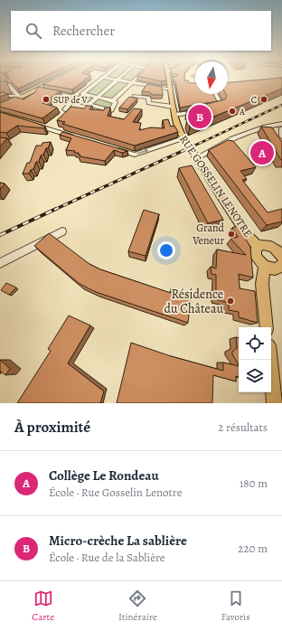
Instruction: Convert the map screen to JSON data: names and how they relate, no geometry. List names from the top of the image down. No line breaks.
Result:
{"streets":{"main road":["RUE GOSSELIN LENOTRE"]},"places":["SUP de V","C","A","Grand Veneur","Résidence du Château"],"north":"bottom","page":{"search":"Rechercher","pins":["B","A"],"heading":["À proximité","2 résultats"],"list":[{"mark":"A","name":"Collège Le Rondeau","note":"École · Rue Gosselin Lenotre","value":"180 m"},{"mark":"B","name":"Micro-crèche La sablière","note":"École · Rue de la Sablière","value":"220 m"}],"nav":["Carte","Itinéraire","Favoris"]}}
